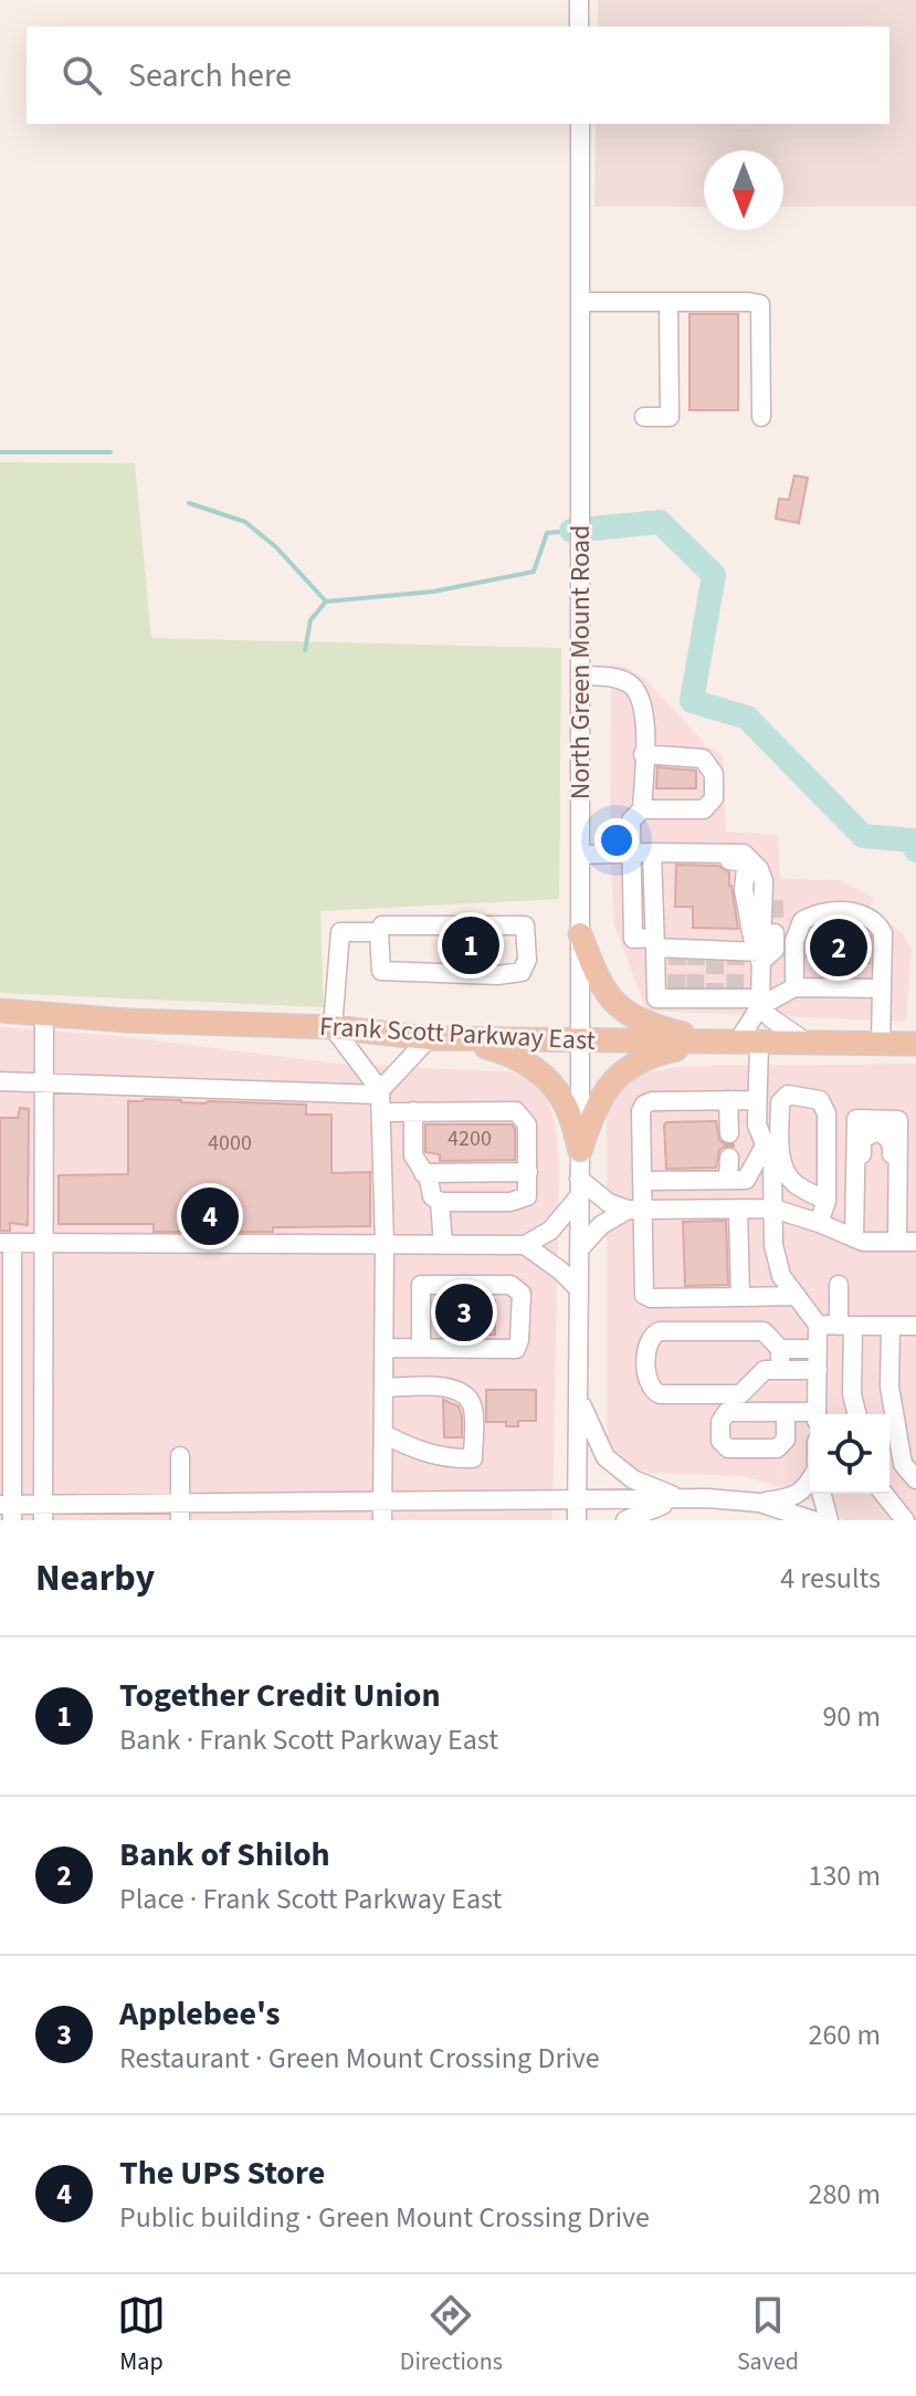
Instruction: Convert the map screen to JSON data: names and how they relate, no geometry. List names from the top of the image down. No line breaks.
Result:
{"streets":{"main road":["Frank Scott Parkway East"],"street":["North Green Mount Road"]},"crossings":[["North Green Mount Road","Frank Scott Parkway East"]],"house_numbers":["4200","4000"],"north":"bottom","page":{"search":"Search here","pins":["1","2","4","3"],"heading":["Nearby","4 results"],"list":[{"mark":"1","name":"Together Credit Union","note":"Bank · Frank Scott Parkway East","value":"90 m"},{"mark":"2","name":"Bank of Shiloh","note":"Place · Frank Scott Parkway East","value":"130 m"},{"mark":"3","name":"Applebee's","note":"Restaurant · Green Mount Crossing Drive","value":"260 m"},{"mark":"4","name":"The UPS Store","note":"Public building · Green Mount Crossing Drive","value":"280 m"}],"nav":["Map","Directions","Saved"]}}
